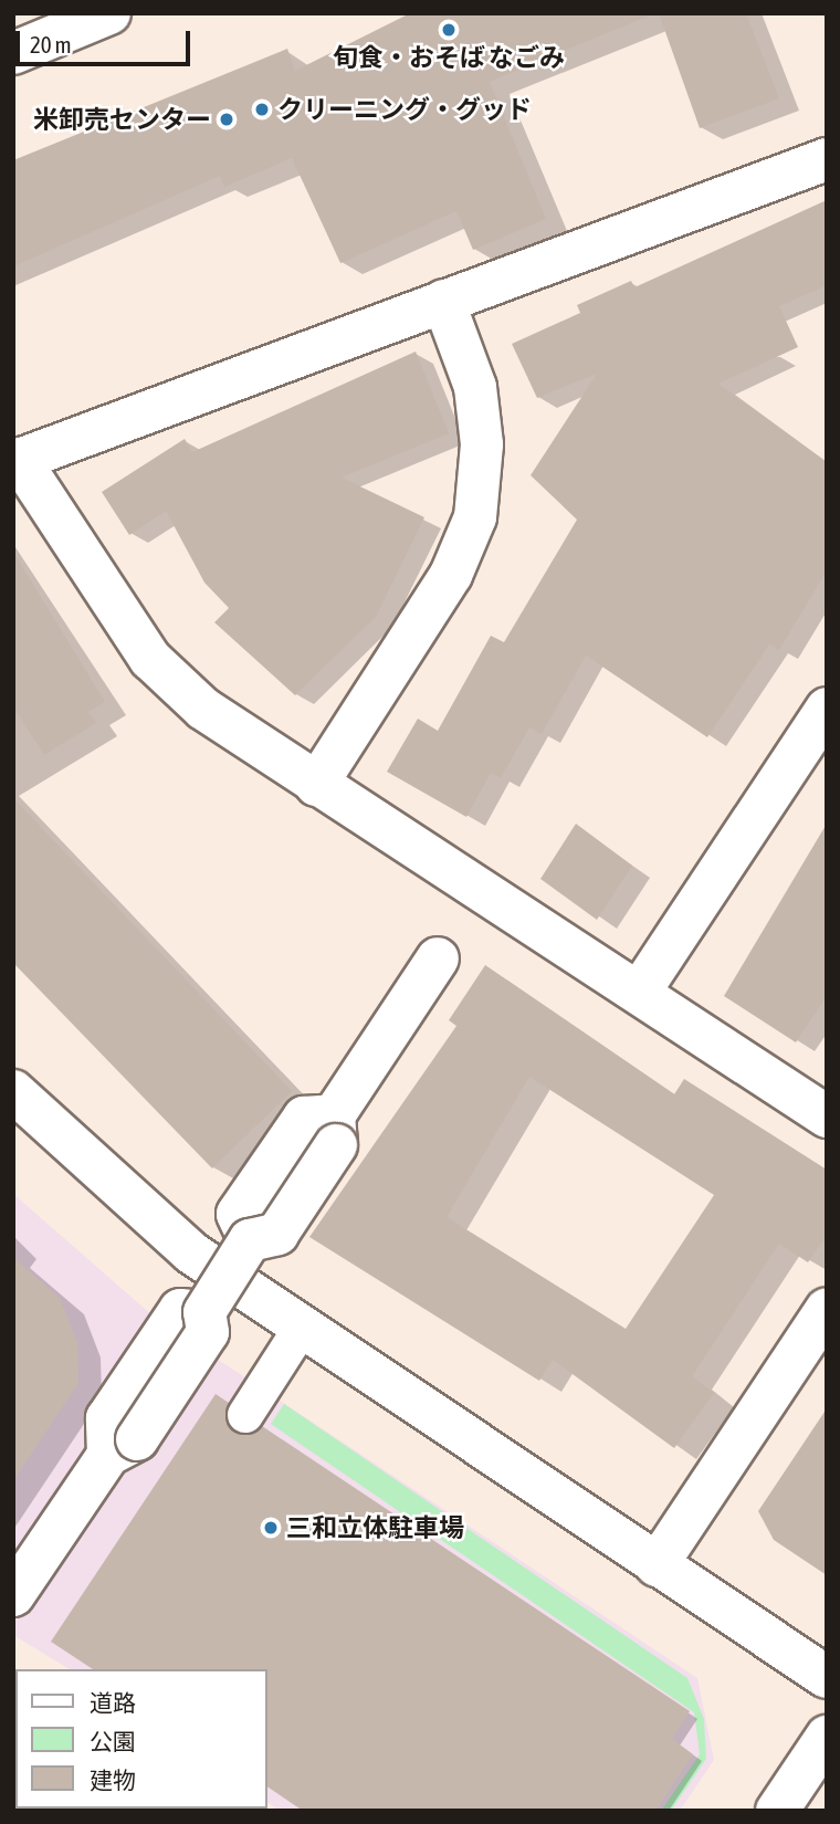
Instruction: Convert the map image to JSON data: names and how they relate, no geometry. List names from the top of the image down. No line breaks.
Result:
{"places":["旬食・おそば なごみ","クリーニング・グッド","米卸売センター","三和立体駐車場"],"legend":["道路","公園","建物"],"scale_bar":"20 m"}
